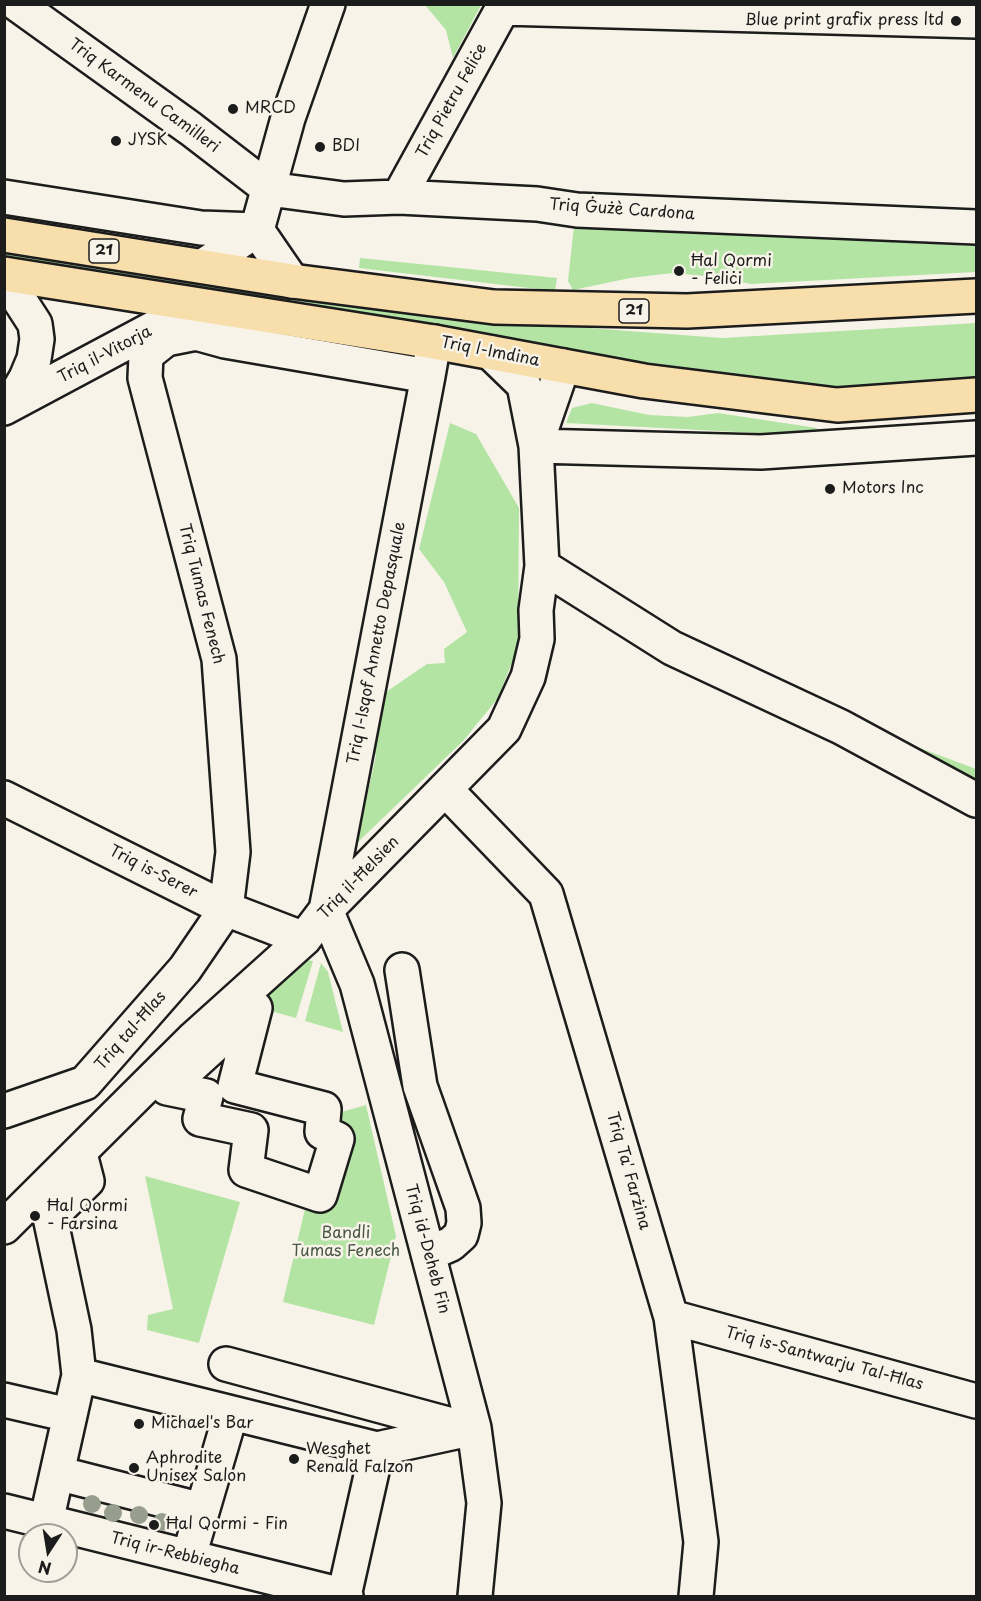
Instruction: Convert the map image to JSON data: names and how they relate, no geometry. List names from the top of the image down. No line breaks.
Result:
{"streets":{"highway":["21","Triq l-Imdina"],"street":["Triq Karmenu Camilleri","Triq Pietru Feliċe","Triq Ġużè Cardona","Triq il-Vitorja","Triq Tumas Fenech","Triq l-Isqof Annetto Depasquale","Triq is-Serer","Triq il-Ħelsien","Triq tal-Ħlas","Triq Ta' Farżina","Triq id-Deheb Fin","Triq is-Santwarju Tal-Ħlas","Triq ir-Rebbiegha"]},"crossings":[["Triq Karmenu Camilleri","Triq Ġużè Cardona"],["Triq Pietru Feliċe","Triq Ġużè Cardona"],["Triq l-Imdina","Triq il-Vitorja"],["Triq l-Imdina","Triq l-Isqof Annetto Depasquale"],["Triq l-Imdina","Triq il-Ħelsien"],["Triq Tumas Fenech","Triq l-Isqof Annetto Depasquale"],["Triq Tumas Fenech","Triq is-Serer"],["Triq Tumas Fenech","Triq tal-Ħlas"],["Triq l-Isqof Annetto Depasquale","Triq il-Ħelsien"],["Triq l-Isqof Annetto Depasquale","Triq id-Deheb Fin"],["Triq is-Serer","Triq il-Ħelsien"],["Triq is-Serer","Triq tal-Ħlas"],["Triq il-Ħelsien","Triq Ta' Farżina"],["Triq il-Ħelsien","Triq id-Deheb Fin"],["Triq Ta' Farżina","Triq is-Santwarju Tal-Ħlas"]],"parks":["Bandli Tumas Fenech"],"places":["Blue print grafix press ltd","MRCD","JYSK","BDI","Ħal Qormi - Feliċi","Motors Inc","Ħal Qormi - Farsina","Michael's Bar","Wesgħet Renald Falzon","Aphrodite Unisex Salon","Ħal Qormi - Fin"],"north":"bottom"}
